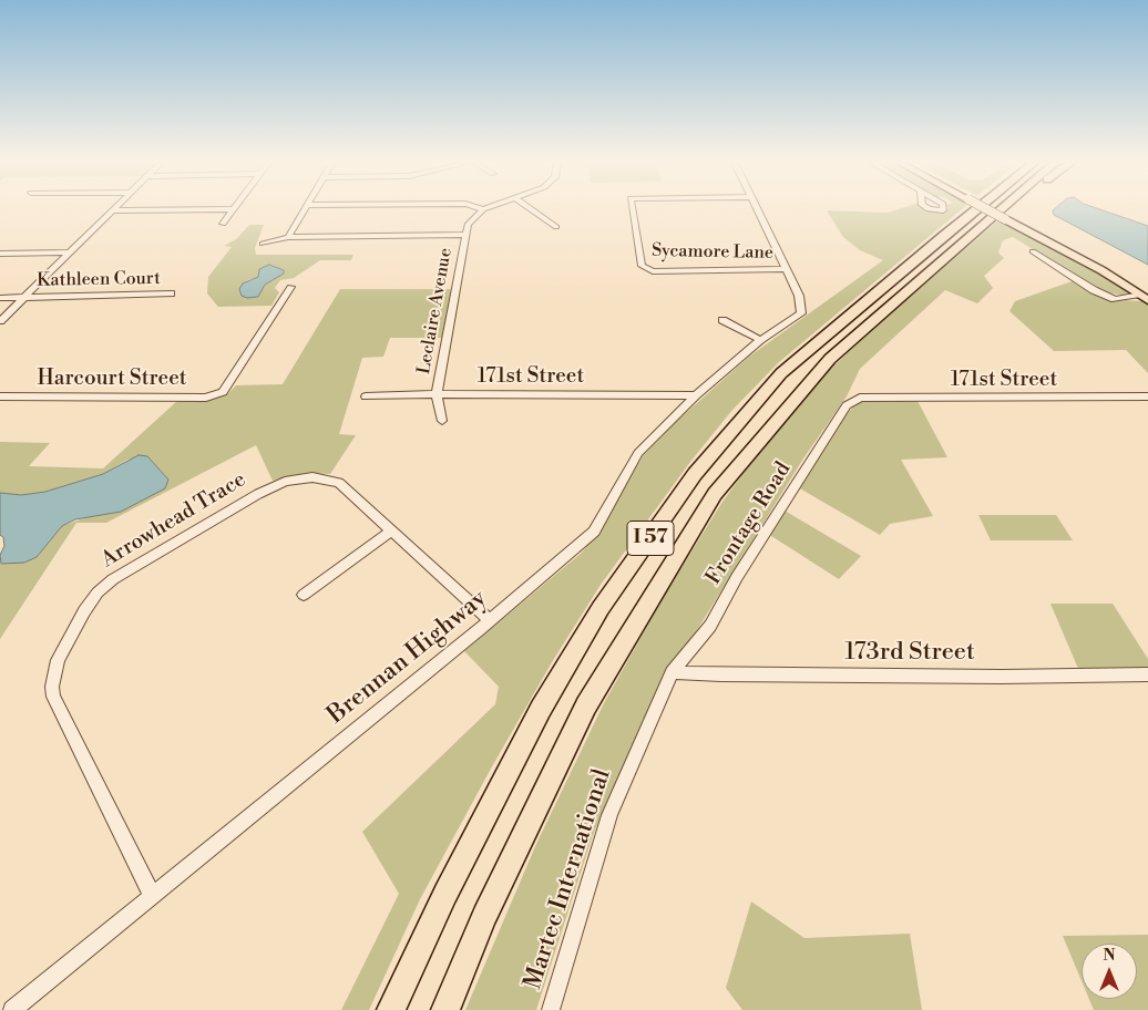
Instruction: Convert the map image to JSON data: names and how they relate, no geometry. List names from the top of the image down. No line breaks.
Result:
{"streets":{"highway":["I 57"],"street":["Sycamore Lane","Kathleen Court","Leclaire Avenue","171st Street","Harcourt Street","Arrowhead Trace","Frontage Road","173rd Street","Brennan Highway","Martec International"]},"crossings":[["Sycamore Lane","Brennan Highway"],["Leclaire Avenue","171st Street"],["171st Street","Frontage Road"],["171st Street","Brennan Highway"],["Arrowhead Trace","Brennan Highway"],["Frontage Road","173rd Street"],["Frontage Road","Martec International"],["173rd Street","Martec International"]],"north":"top"}
